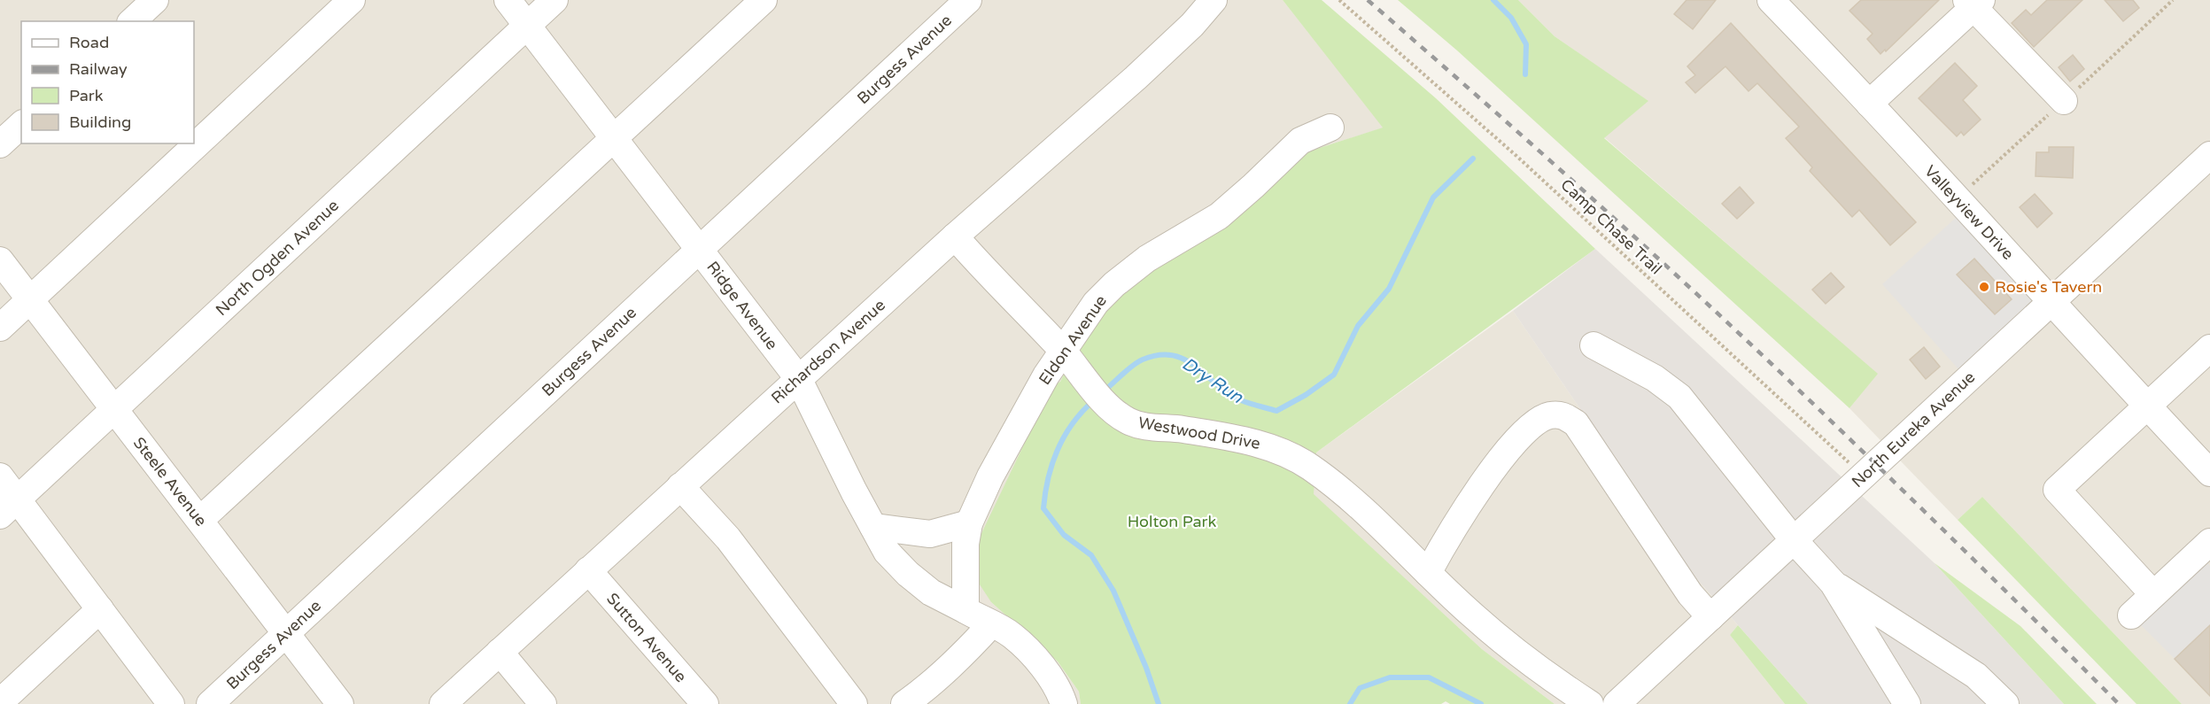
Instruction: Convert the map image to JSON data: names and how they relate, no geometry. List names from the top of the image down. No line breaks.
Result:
{"streets":{"street":["Burgess Avenue","Valleyview Drive","North Ogden Avenue","Ridge Avenue","Eldon Avenue","Richardson Avenue","North Eureka Avenue","Westwood Drive","Steele Avenue","Sutton Avenue"],"path":["Camp Chase Trail"]},"crossings":[["Burgess Avenue","Ridge Avenue"],["Burgess Avenue","Steele Avenue"],["Valleyview Drive","North Eureka Avenue"],["Camp Chase Trail","North Eureka Avenue"],["North Ogden Avenue","Ridge Avenue"],["North Ogden Avenue","Steele Avenue"],["Ridge Avenue","Eldon Avenue"],["Ridge Avenue","Richardson Avenue"],["Eldon Avenue","Westwood Drive"],["Richardson Avenue","Westwood Drive"],["Richardson Avenue","Sutton Avenue"]],"water":["Dry Run"],"parks":["Holton Park"],"places":["Rosie's Tavern"],"legend":["Road","Railway","Park","Building"]}
